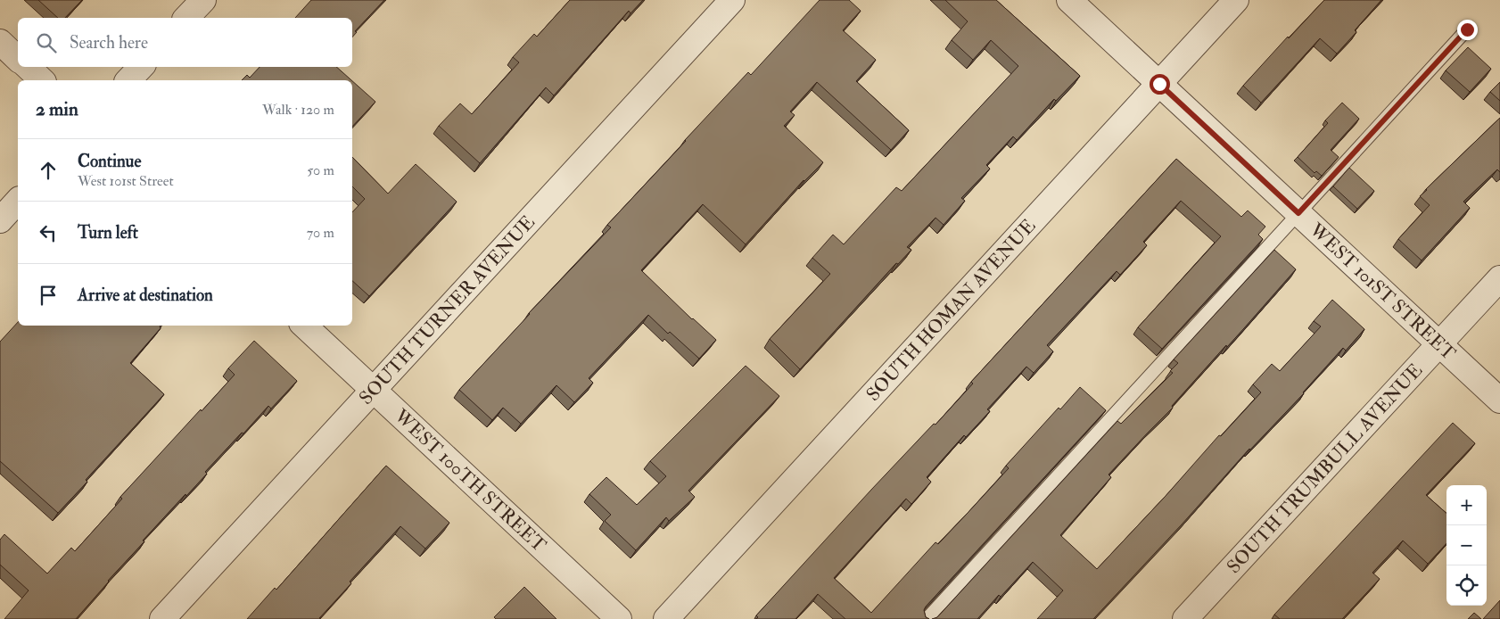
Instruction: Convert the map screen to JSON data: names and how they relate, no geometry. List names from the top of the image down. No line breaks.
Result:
{"streets":{"street":["WEST 101ST STREET","SOUTH TURNER AVENUE","SOUTH HOMAN AVENUE","SOUTH TRUMBULL AVENUE","WEST 100TH STREET"]},"crossings":[["WEST 101ST STREET","SOUTH HOMAN AVENUE"],["WEST 101ST STREET","SOUTH TRUMBULL AVENUE"],["SOUTH TURNER AVENUE","WEST 100TH STREET"]],"page":{"search":"Search here","heading":["2 min","Walk · 120 m"],"list":[["Continue","West 101st Street","50 m"],["Turn left","70 m"],"Arrive at destination"],"map_buttons":["+","−"]}}
